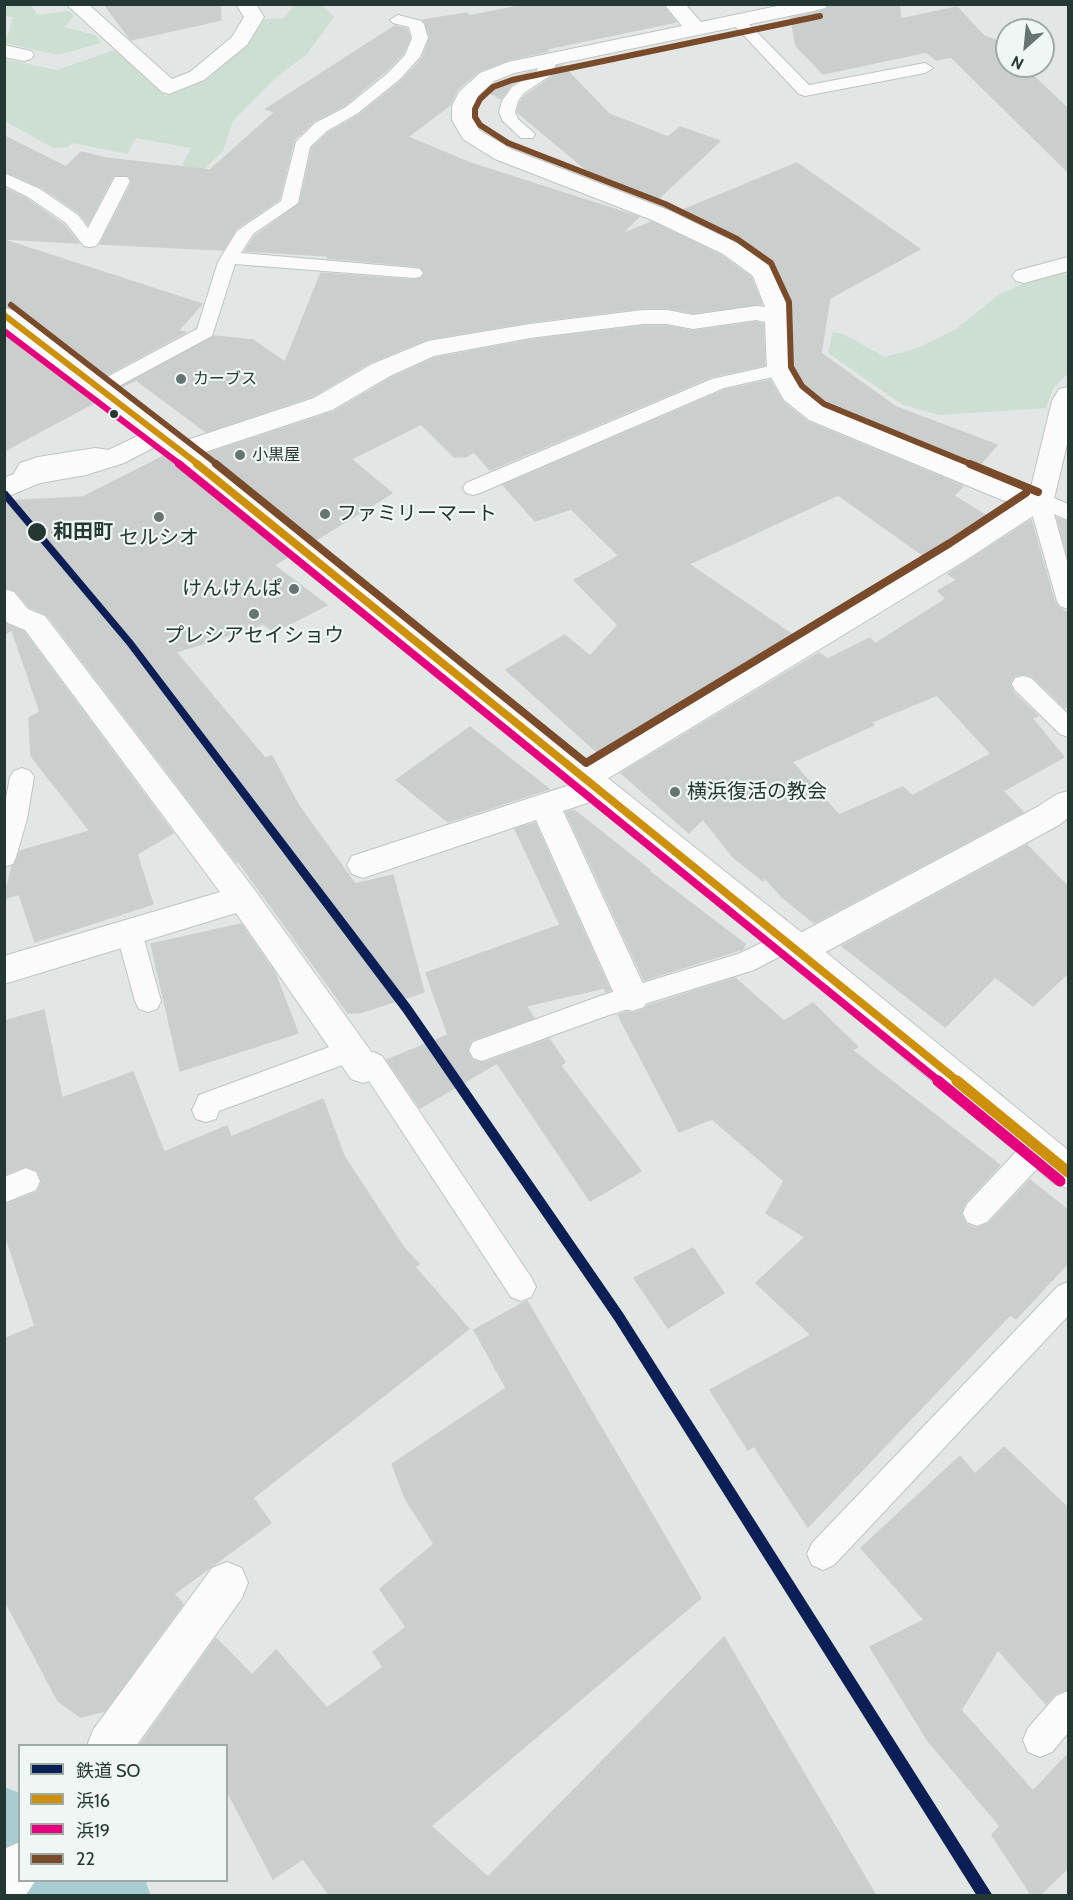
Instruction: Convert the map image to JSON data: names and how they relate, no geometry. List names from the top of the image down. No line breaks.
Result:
{"places":["カーブス","小黒屋","ファミリーマート","セルシオ","和田町","けんけんぱ","プレシアセイショウ","横浜復活の教会"],"lines":["transit line 22","transit line 浜16","transit line 浜19","rail line SO"],"legend":["鉄道 SO","浜16","浜19","22"],"north":"bottom left"}
